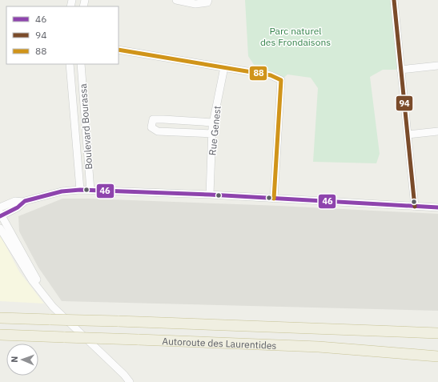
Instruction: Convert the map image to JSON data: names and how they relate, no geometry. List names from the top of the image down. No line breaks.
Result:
{"streets":{"highway":["Autoroute des Laurentides"],"street":["Boulevard Bourassa","Rue Genest"]},"parks":["Parc naturel des Frondaisons"],"lines":["transit line 94","transit line 88","transit line 46"],"legend":["46","94","88"],"north":"left"}
